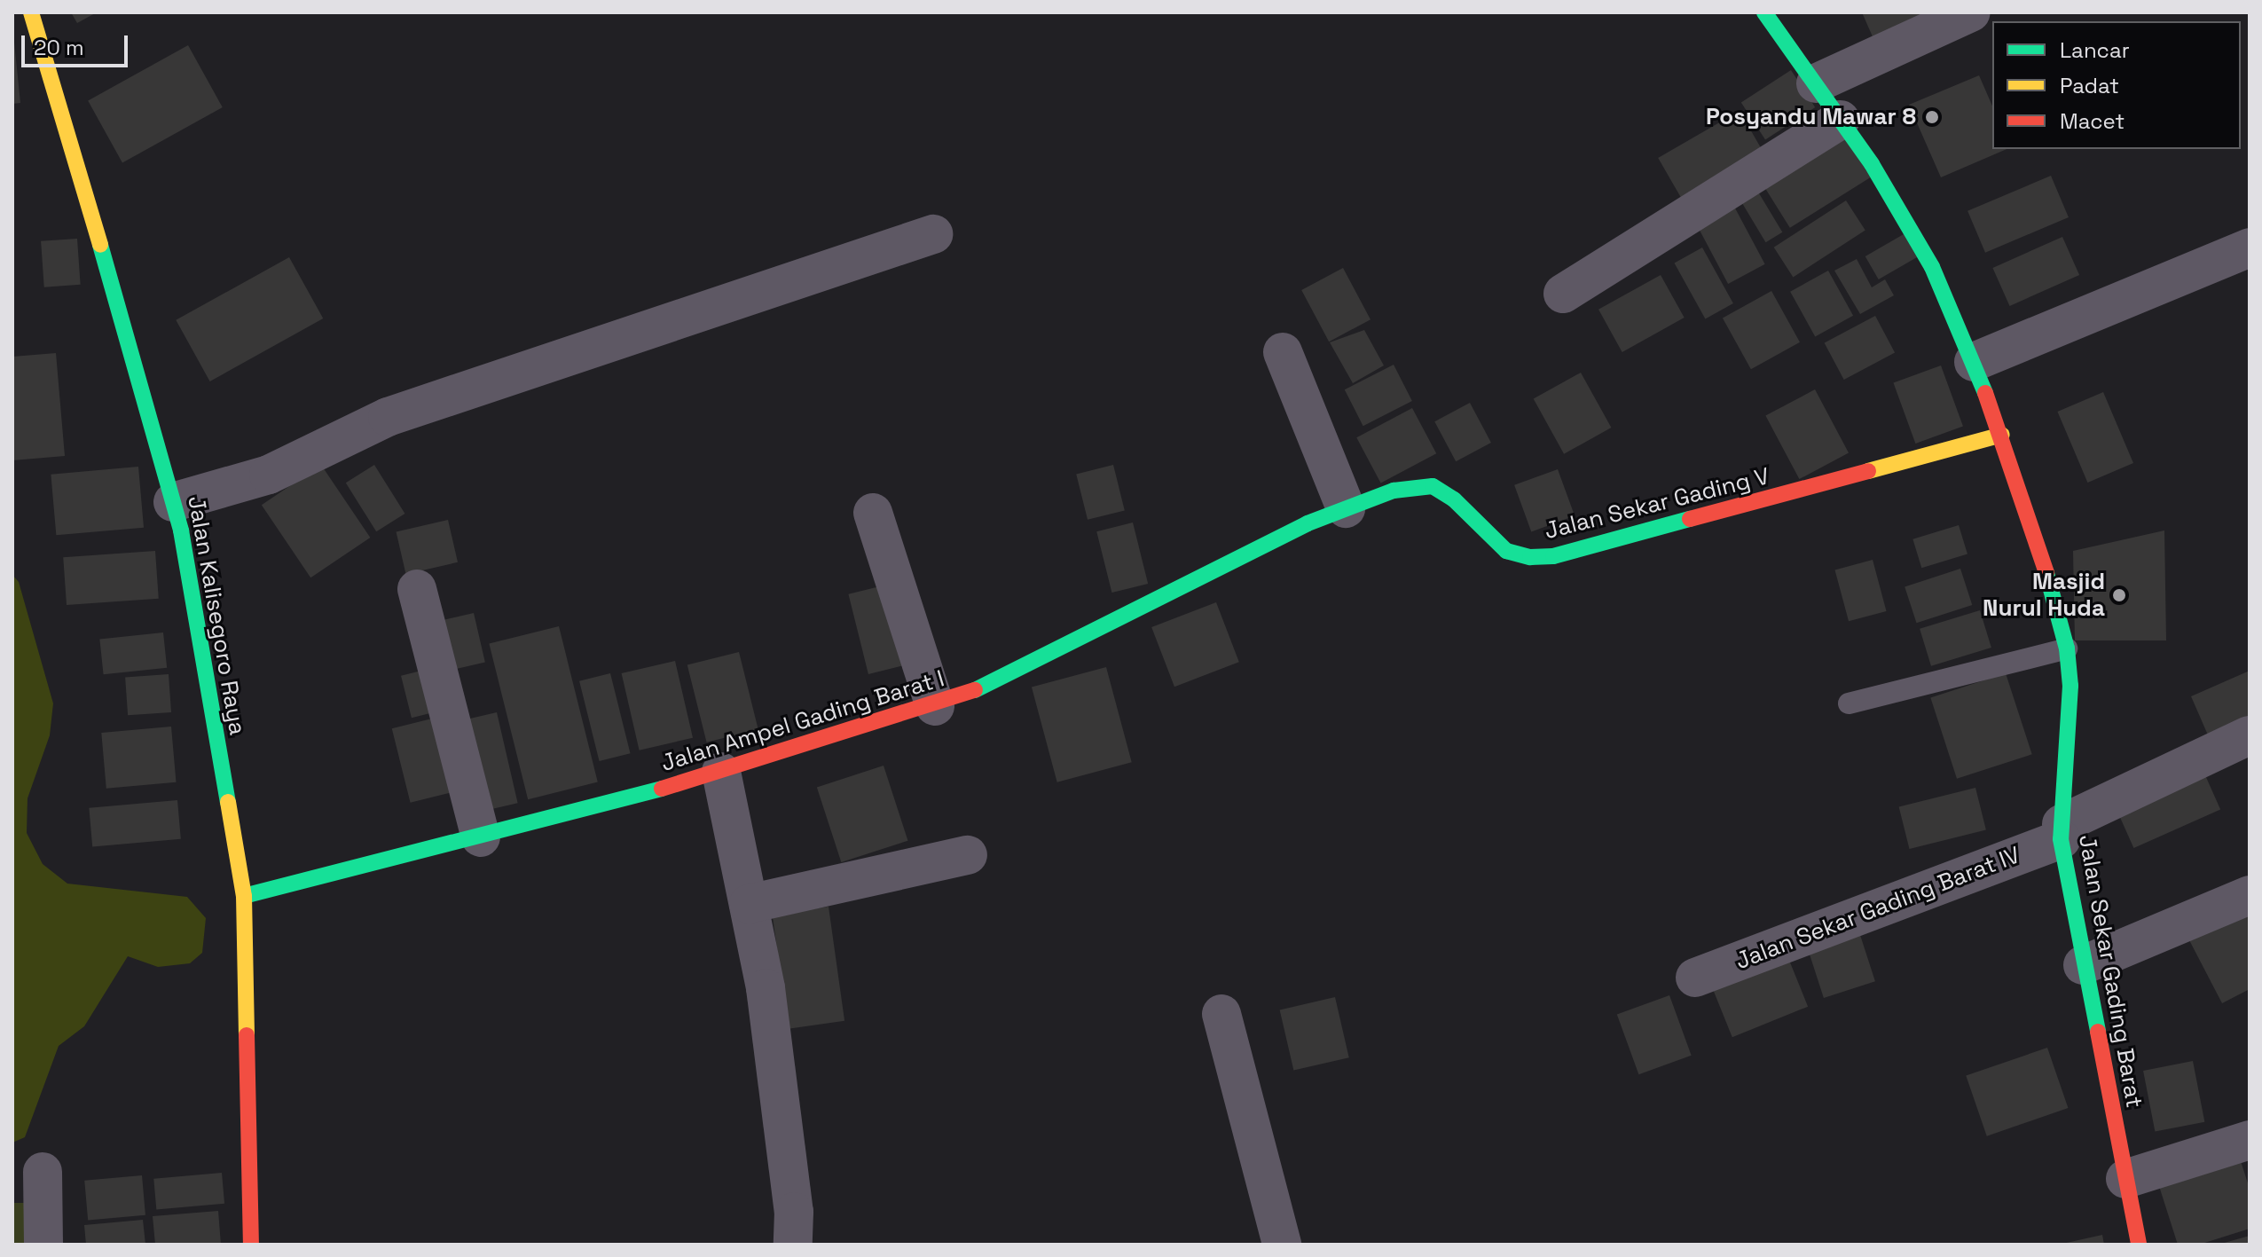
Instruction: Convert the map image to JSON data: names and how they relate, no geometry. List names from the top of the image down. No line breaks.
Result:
{"streets":{"street":["Jalan Sekar Gading V","Jalan Kalisegoro Raya","Jalan Ampel Gading Barat I","Jalan Sekar Gading Barat IV","Jalan Sekar Gading Barat"]},"crossings":[["Jalan Sekar Gading V","Jalan Ampel Gading Barat I"],["Jalan Sekar Gading V","Jalan Sekar Gading Barat"],["Jalan Kalisegoro Raya","Jalan Ampel Gading Barat I"],["Jalan Sekar Gading Barat IV","Jalan Sekar Gading Barat"]],"places":["Posyandu Mawar 8","Masjid Nurul Huda"],"legend":["Lancar","Padat","Macet"],"scale_bar":"20 m"}
